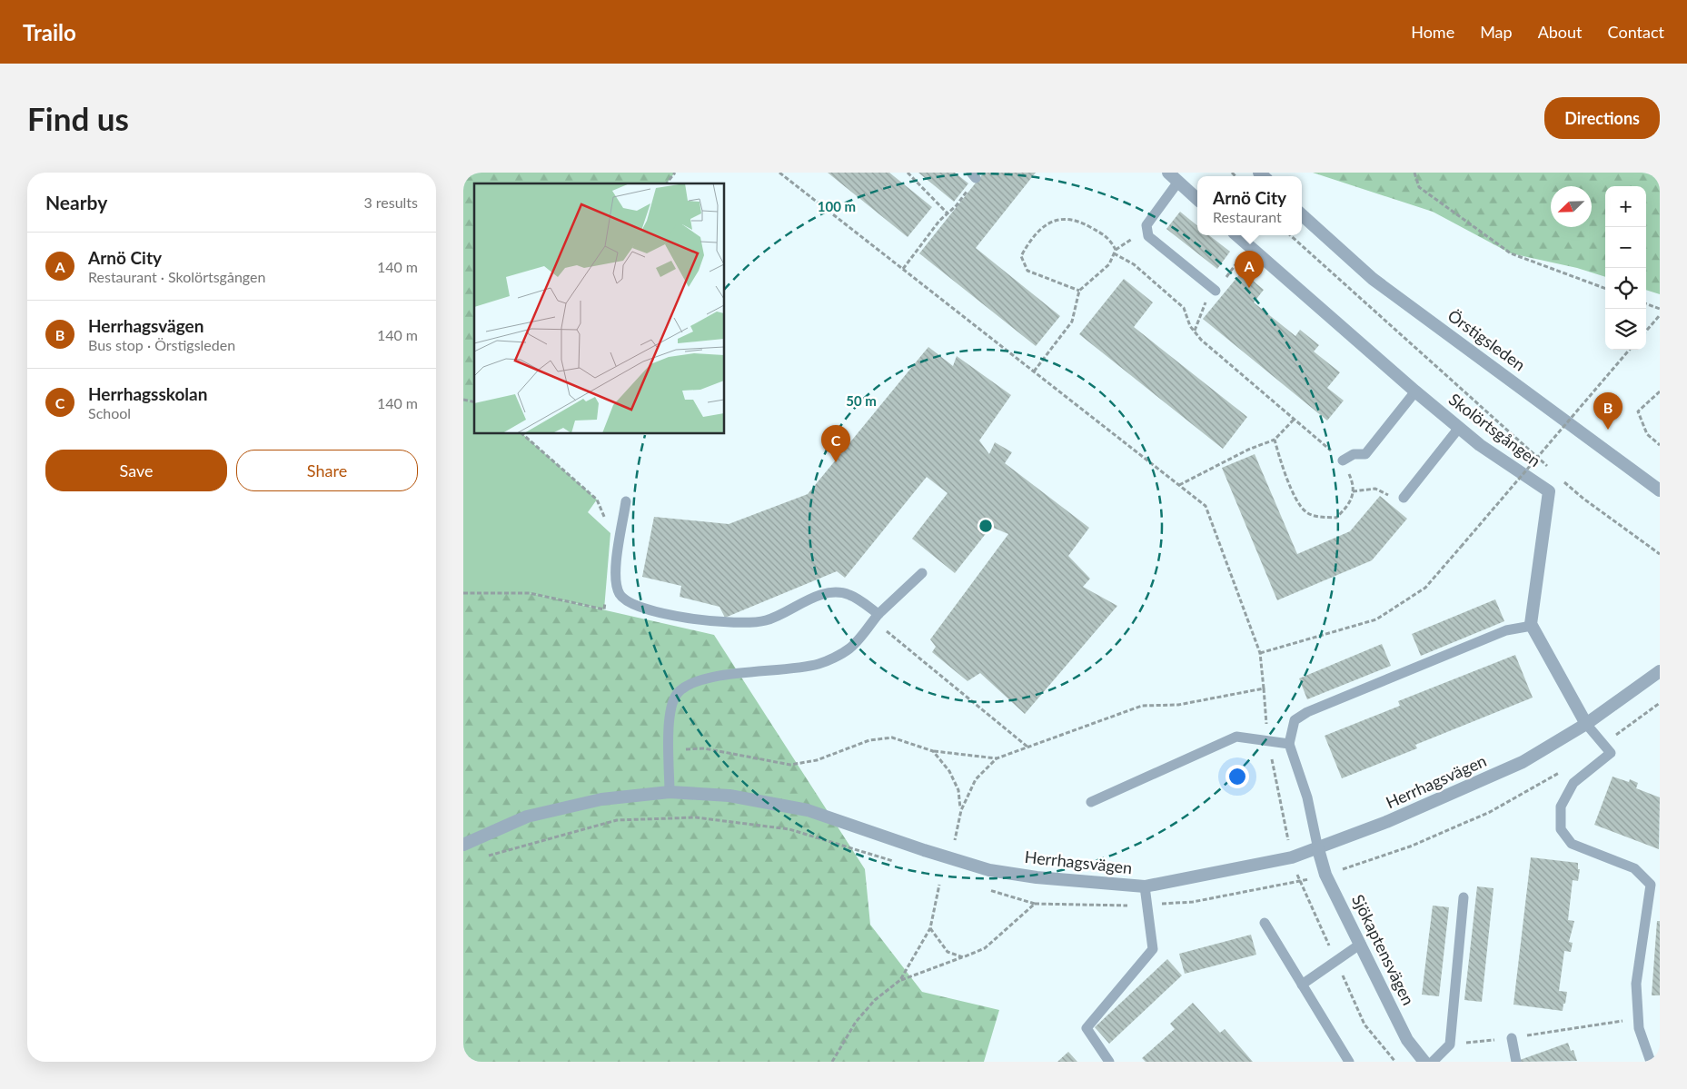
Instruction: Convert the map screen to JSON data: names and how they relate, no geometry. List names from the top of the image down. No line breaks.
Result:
{"streets":{"street":["Örstigsleden","Skolörtsgången","Herrhagsvägen","Sjökaptensvägen"]},"crossings":[["Herrhagsvägen","Sjökaptensvägen"]],"north":"bottom left","page":{"header":"Trailo","nav":["Home","Map","About","Contact"],"buttons":["Directions",["Save","Share"]],"title":"Find us","heading":["Nearby","3 results"],"popup":["Arnö City","Restaurant"],"map_buttons":["+","−"],"list":[{"mark":"A","name":"Arnö City","note":"Restaurant · Skolörtsgången","value":"140 m"},{"mark":"B","name":"Herrhagsvägen","note":"Bus stop · Örstigsleden","value":"140 m"},{"mark":"C","name":"Herrhagsskolan","note":"School","value":"140 m"}],"pins":["A","B","C"]},"rings":["100 m","50 m"]}
